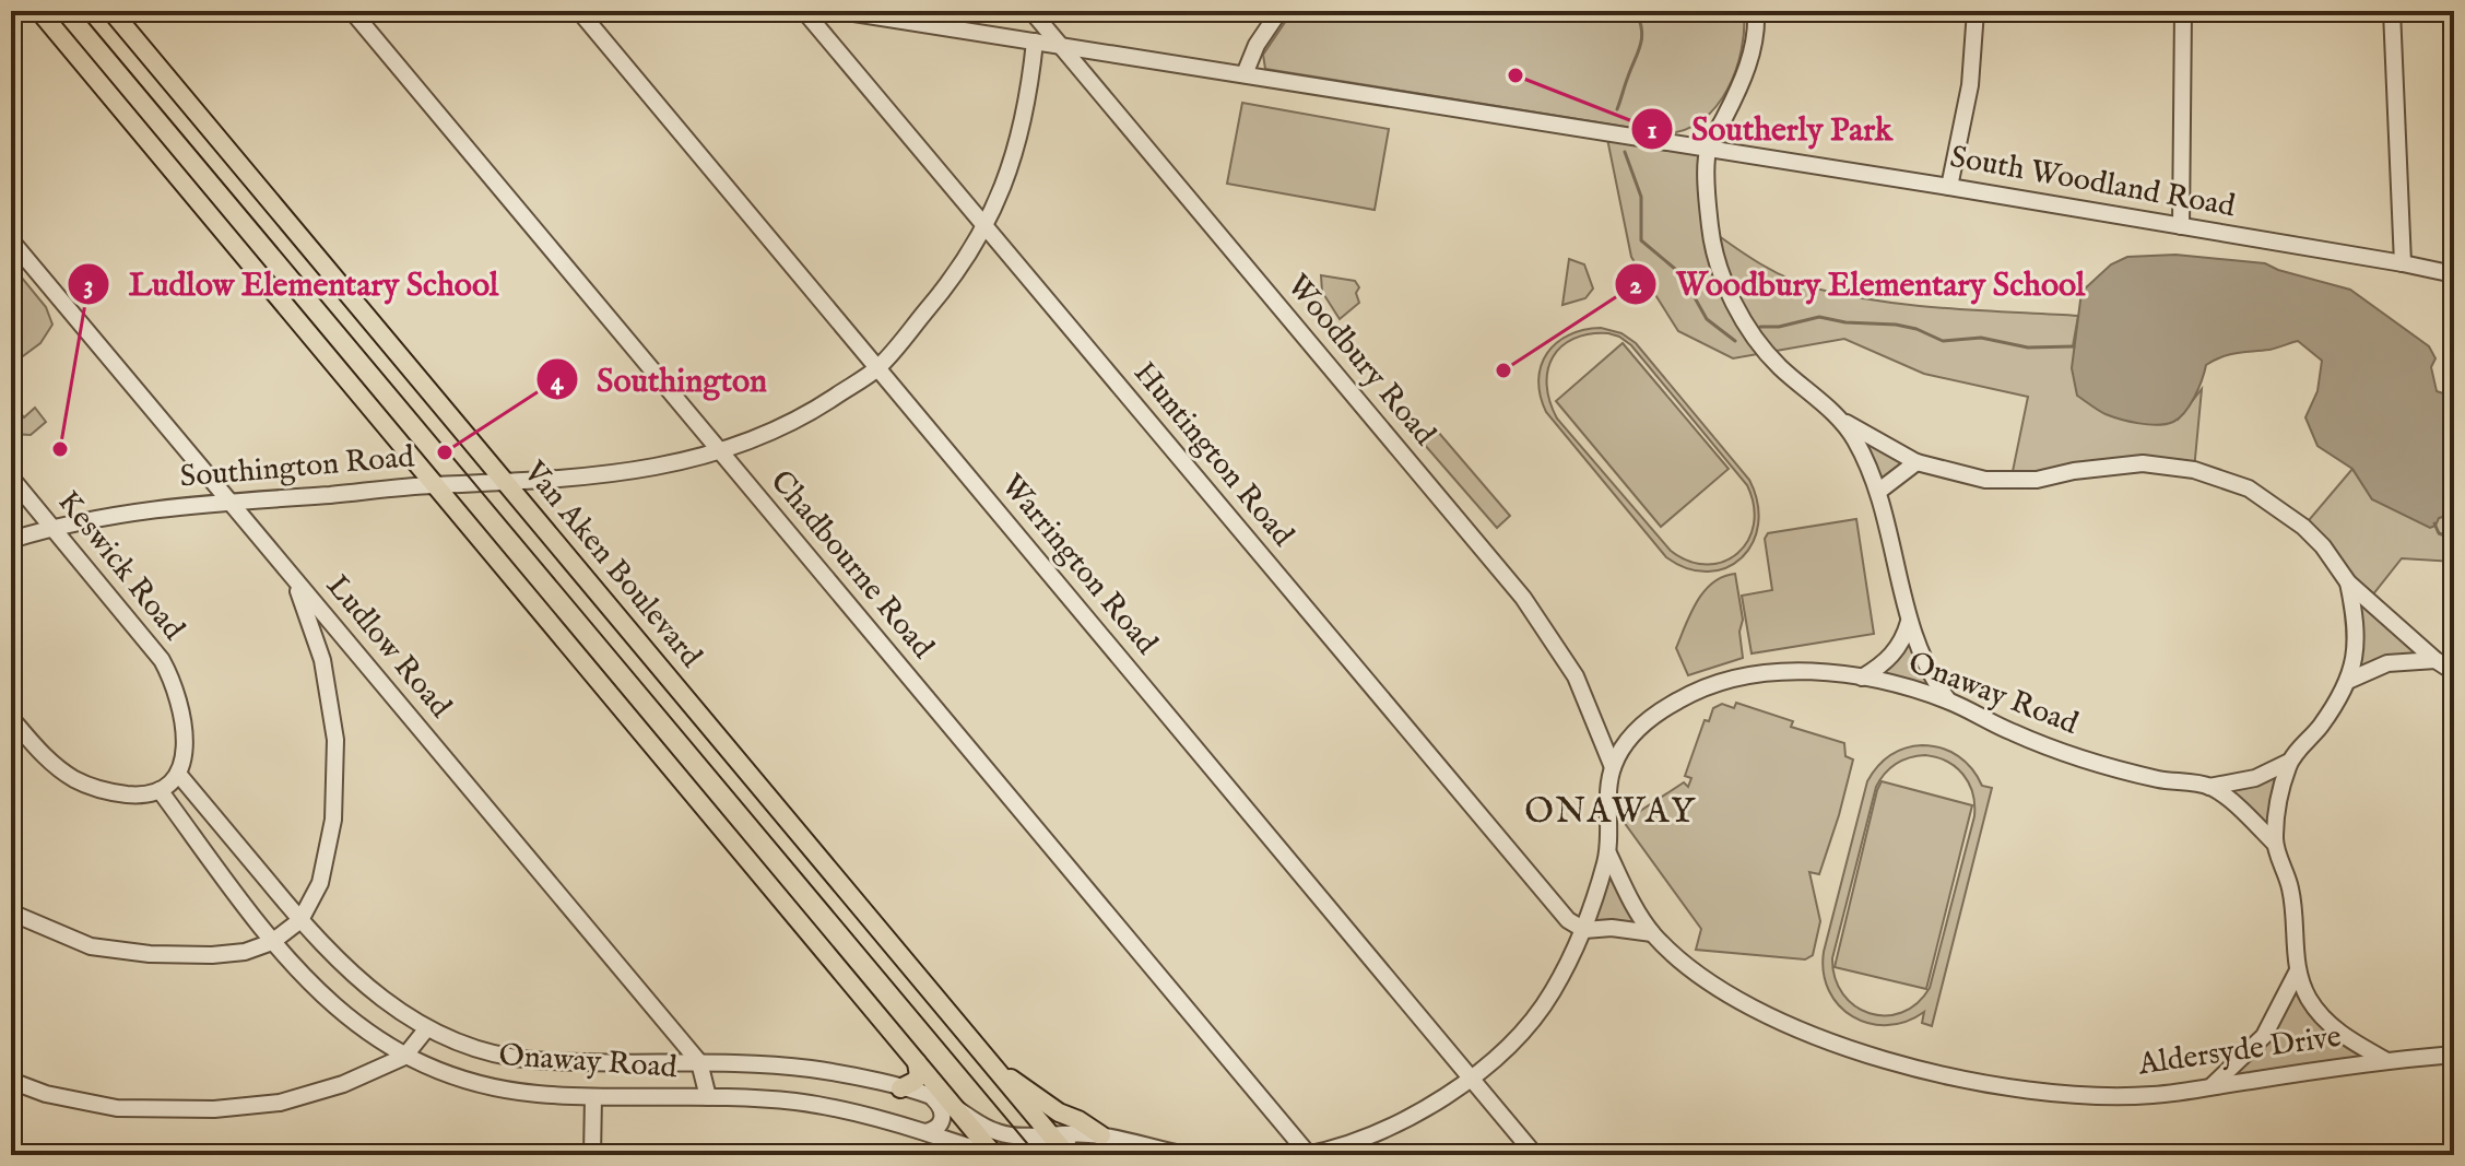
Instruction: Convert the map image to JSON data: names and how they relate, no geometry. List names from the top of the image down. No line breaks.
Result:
{"streets":{"main road":["Van Aken Boulevard"],"street":["South Woodland Road","Woodbury Road","Huntington Road","Southington Road","Chadbourne Road","Warrington Road","Keswick Road","Ludlow Road","Onaway Road","Aldersyde Drive"]},"crossings":[["South Woodland Road","Woodbury Road"],["South Woodland Road","Southington Road"],["Woodbury Road","Onaway Road"],["Huntington Road","Southington Road"],["Southington Road","Van Aken Boulevard"],["Southington Road","Chadbourne Road"],["Southington Road","Warrington Road"],["Southington Road","Keswick Road"],["Southington Road","Ludlow Road"],["Van Aken Boulevard","Onaway Road"],["Keswick Road","Onaway Road"],["Ludlow Road","Onaway Road"]],"districts":["ONAWAY"],"places":["Southerly Park","Woodbury Elementary School","Ludlow Elementary School","Southington"]}
